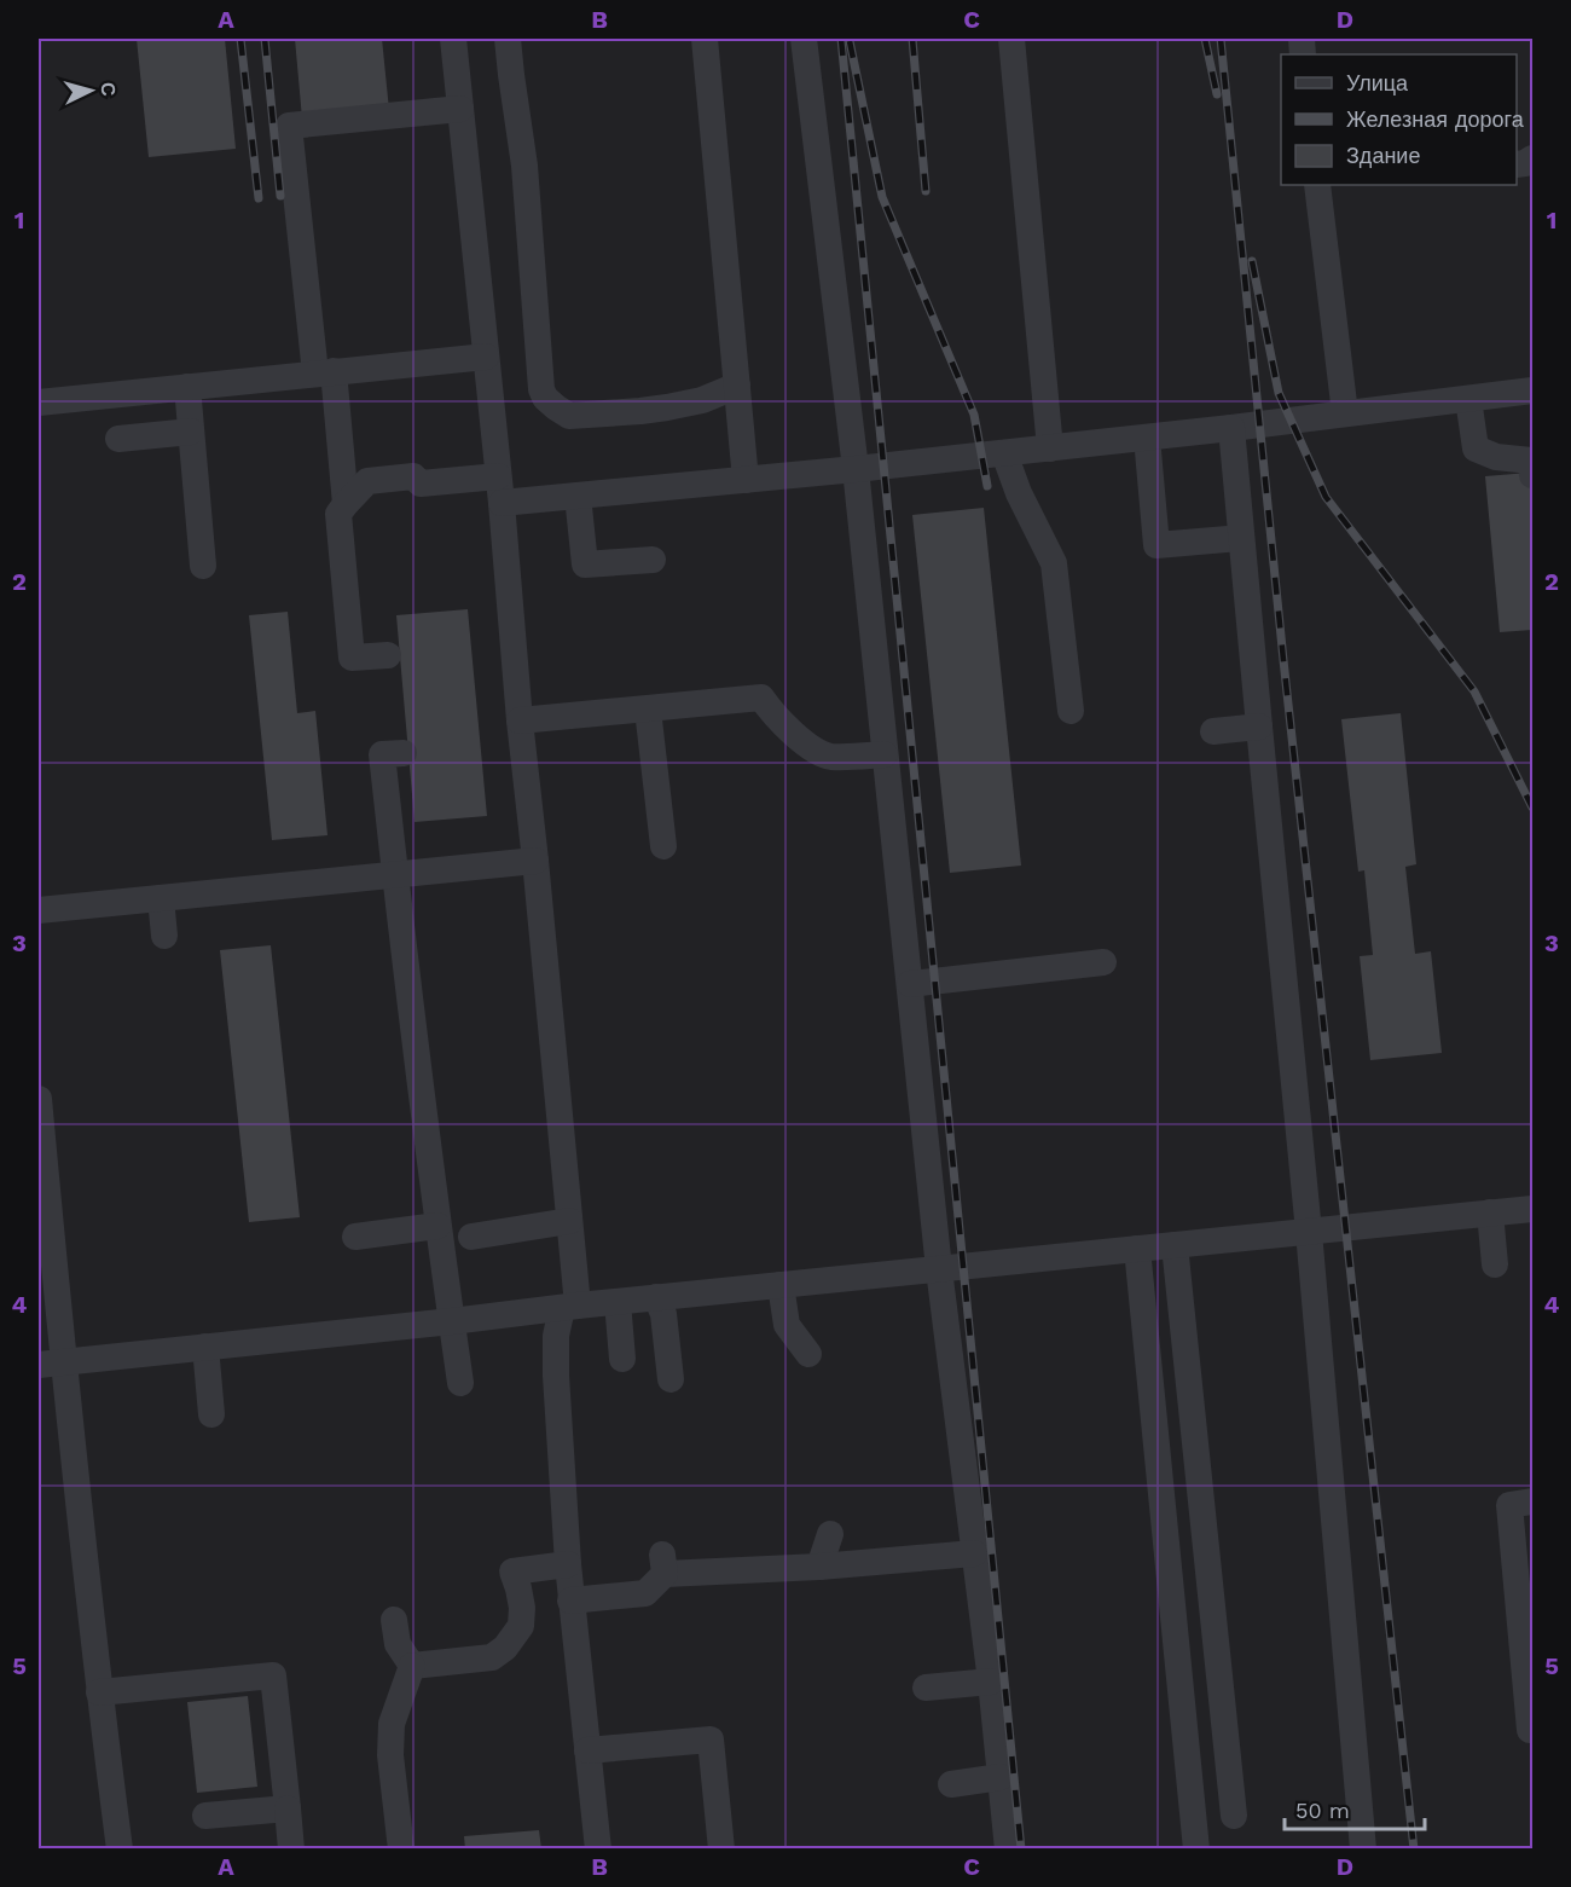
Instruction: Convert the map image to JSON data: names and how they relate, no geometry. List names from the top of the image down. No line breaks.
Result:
{"legend":["Улица","Железная дорога","Здание"],"scale_bar":"50 m","north":"right","grid":{"columns":["A","B","C","D"],"rows":["1","2","3","4","5"]}}
